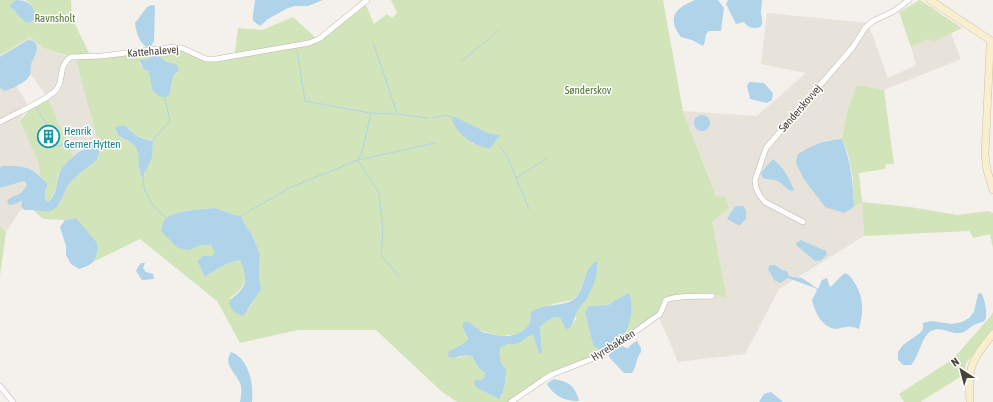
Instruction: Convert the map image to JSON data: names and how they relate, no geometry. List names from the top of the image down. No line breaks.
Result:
{"streets":{"street":["Kattehalevej","Sønderskovvej","Hyrebakken"]},"parks":["Ravnsholt","Sønderskov"],"places":{"building":["Henrik Gerner Hytten"]},"north":"top left"}
